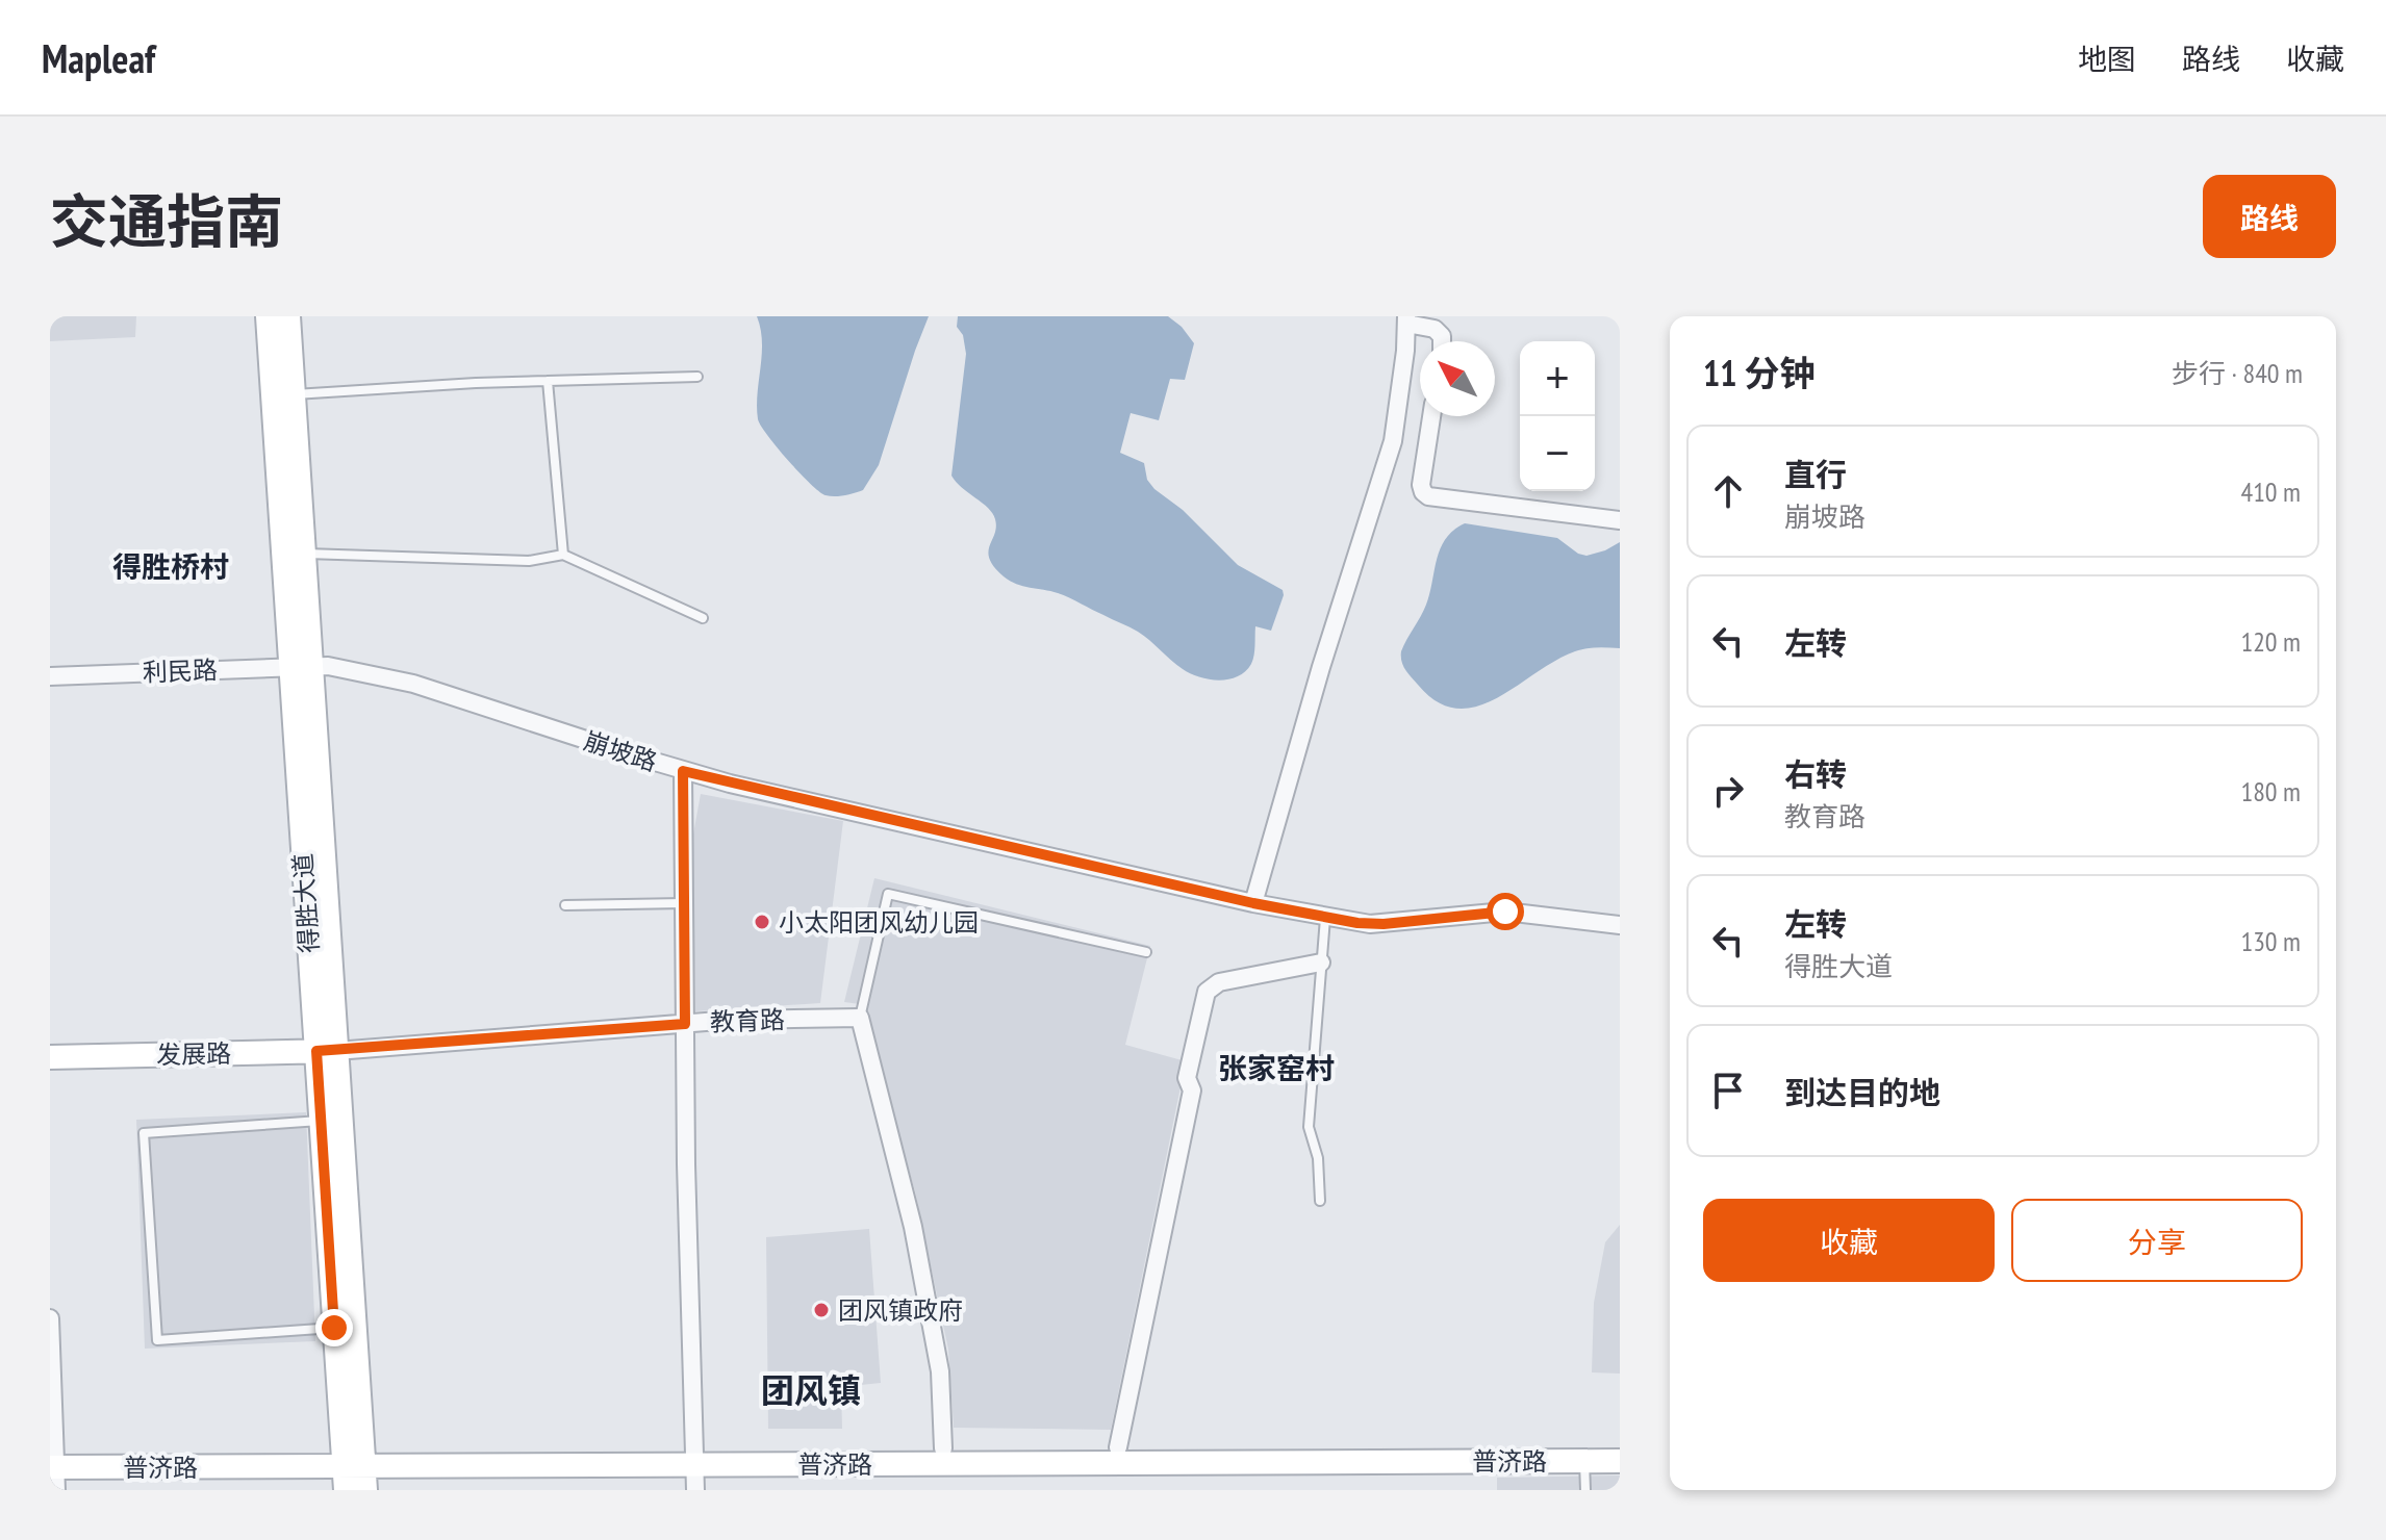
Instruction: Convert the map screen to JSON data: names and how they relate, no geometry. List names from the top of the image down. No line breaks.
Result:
{"streets":{"main road":["得胜大道","发展路","普济路"],"street":["利民路","崩坡路","教育路"]},"crossings":[["利民路","崩坡路"],["利民路","得胜大道"],["崩坡路","得胜大道"],["得胜大道","教育路"],["得胜大道","发展路"],["得胜大道","普济路"],["教育路","发展路"]],"districts":["得胜桥村","张家窑村","团风镇"],"places":["小太阳团风幼儿园","团风镇政府"],"north":"top left","page":{"header":"Mapleaf","nav":["地图","路线","收藏"],"title":"交通指南","buttons":["路线",["收藏","分享"]],"heading":["11 分钟","步行 · 840 m"],"map_buttons":["+","−"],"list":[["直行","崩坡路","410 m"],["左转","120 m"],["右转","教育路","180 m"],["左转","得胜大道","130 m"],"到达目的地"]}}
